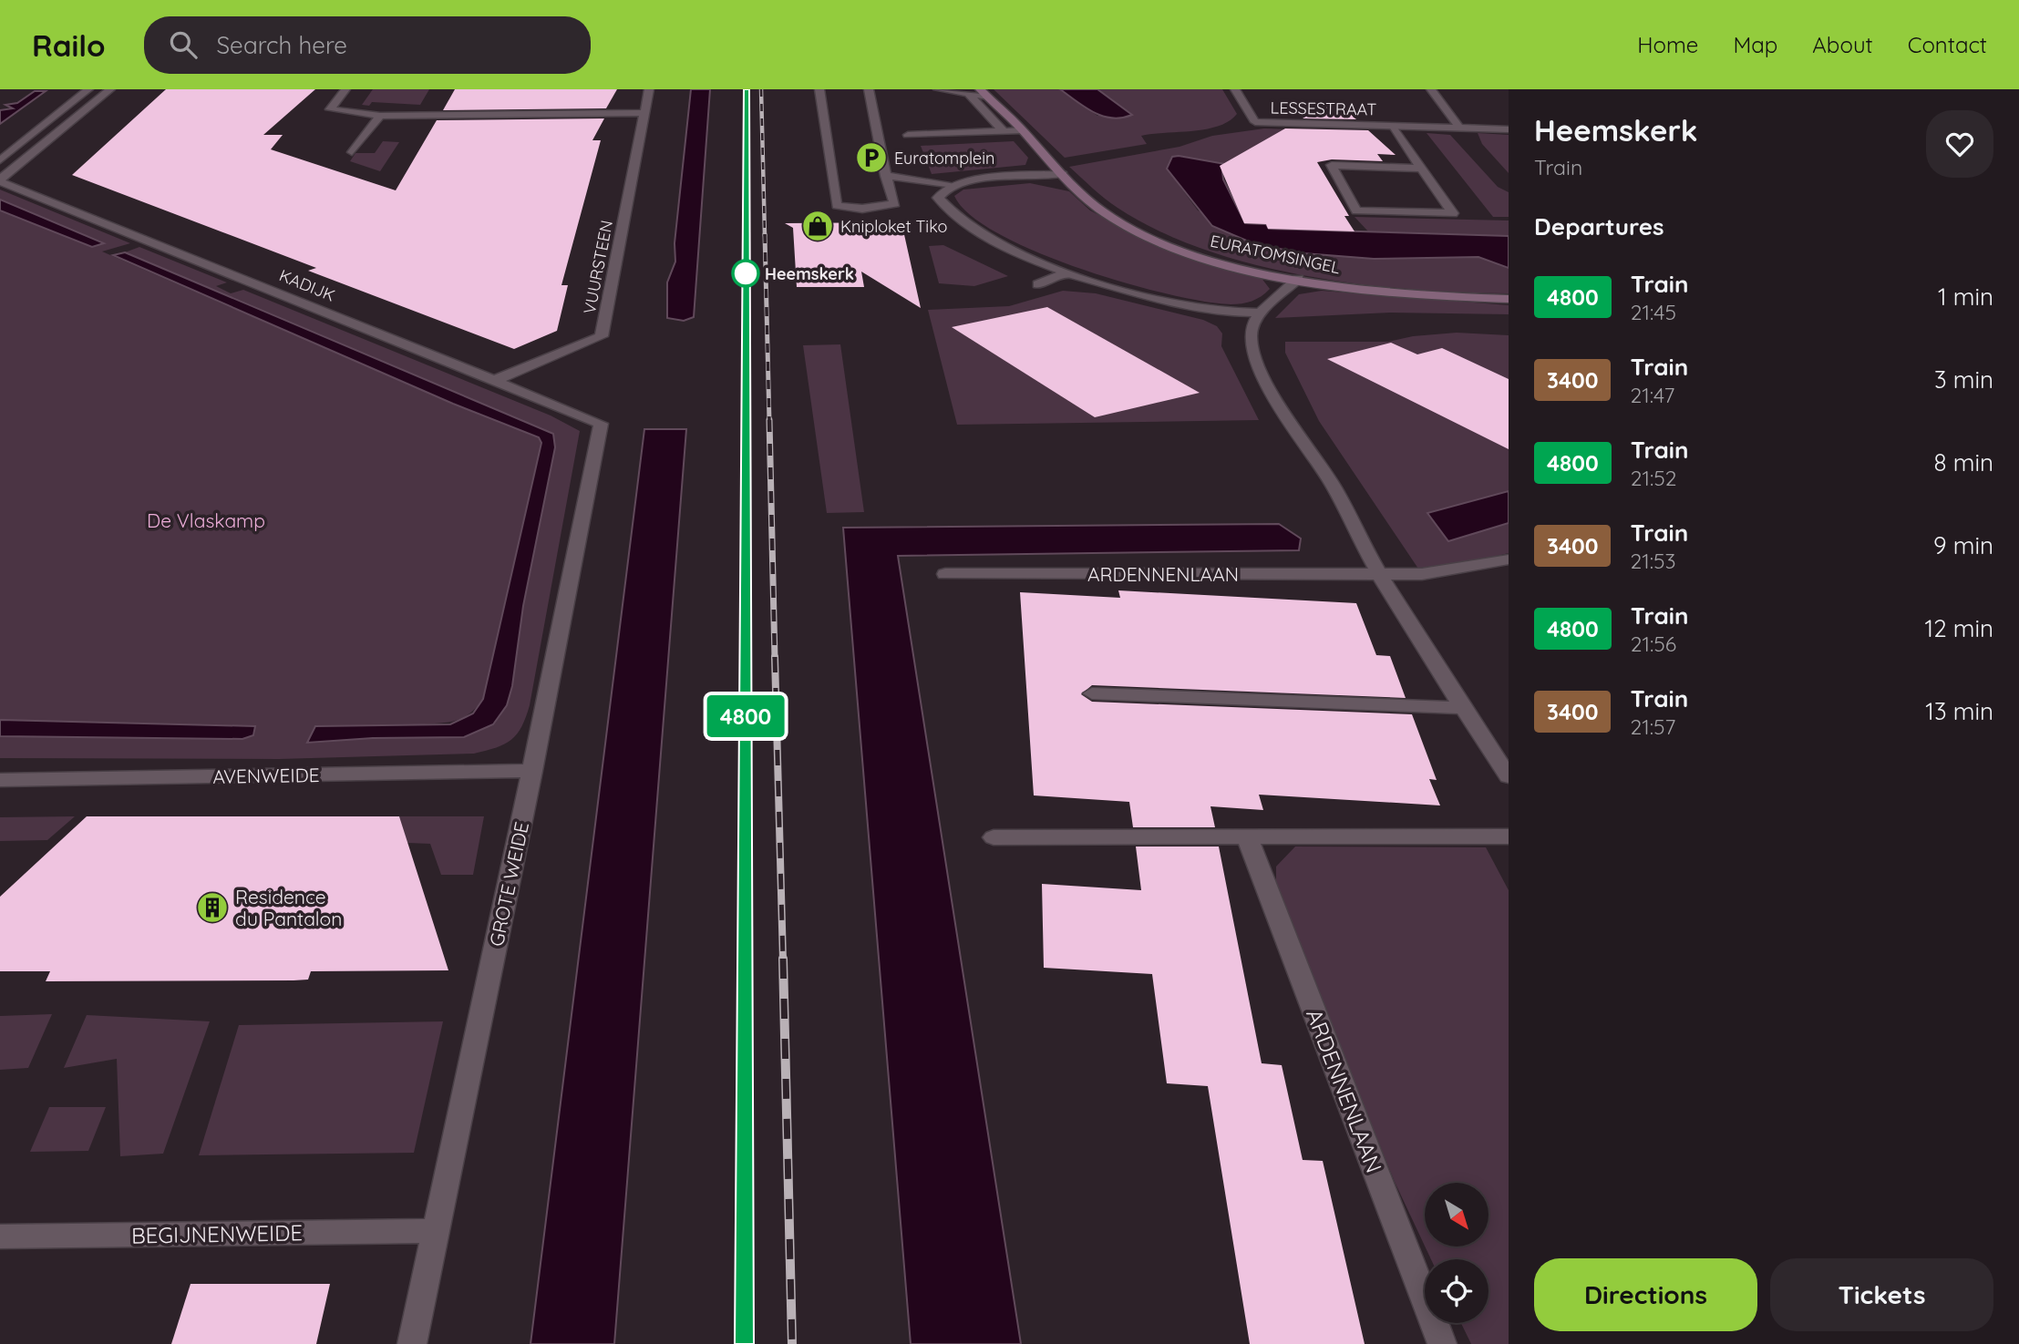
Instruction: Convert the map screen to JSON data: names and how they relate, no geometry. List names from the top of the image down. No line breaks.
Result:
{"streets":{"street":["LESSESTRAAT","EURATOMSINGEL","VUURSTEEN","KADIJK","ARDENNENLAAN","AVENWEIDE","GROTE WEIDE","BEGIJNENWEIDE"]},"crossings":[["VUURSTEEN","KADIJK"],["KADIJK","GROTE WEIDE"],["AVENWEIDE","GROTE WEIDE"],["GROTE WEIDE","BEGIJNENWEIDE"]],"parks":["De Vlaskamp"],"places":{"parking":["Euratomplein"],"shop":["Kniploket Tiko"],"other":["Heemskerk"],"building":["Residence du Pantalon"]},"north":"bottom right","page":{"header":"Railo","search":"Search here","nav":["Home","Map","About","Contact"],"on_map":"4800","heading":[["Heemskerk","Train"],"Departures"],"list":[{"mark":"4800","name":"Train","note":"21:45","value":"1 min"},{"mark":"3400","name":"Train","note":"21:47","value":"3 min"},{"mark":"4800","name":"Train","note":"21:52","value":"8 min"},{"mark":"3400","name":"Train","note":"21:53","value":"9 min"},{"mark":"4800","name":"Train","note":"21:56","value":"12 min"},{"mark":"3400","name":"Train","note":"21:57","value":"13 min"}],"buttons":["Directions","Tickets"]}}
